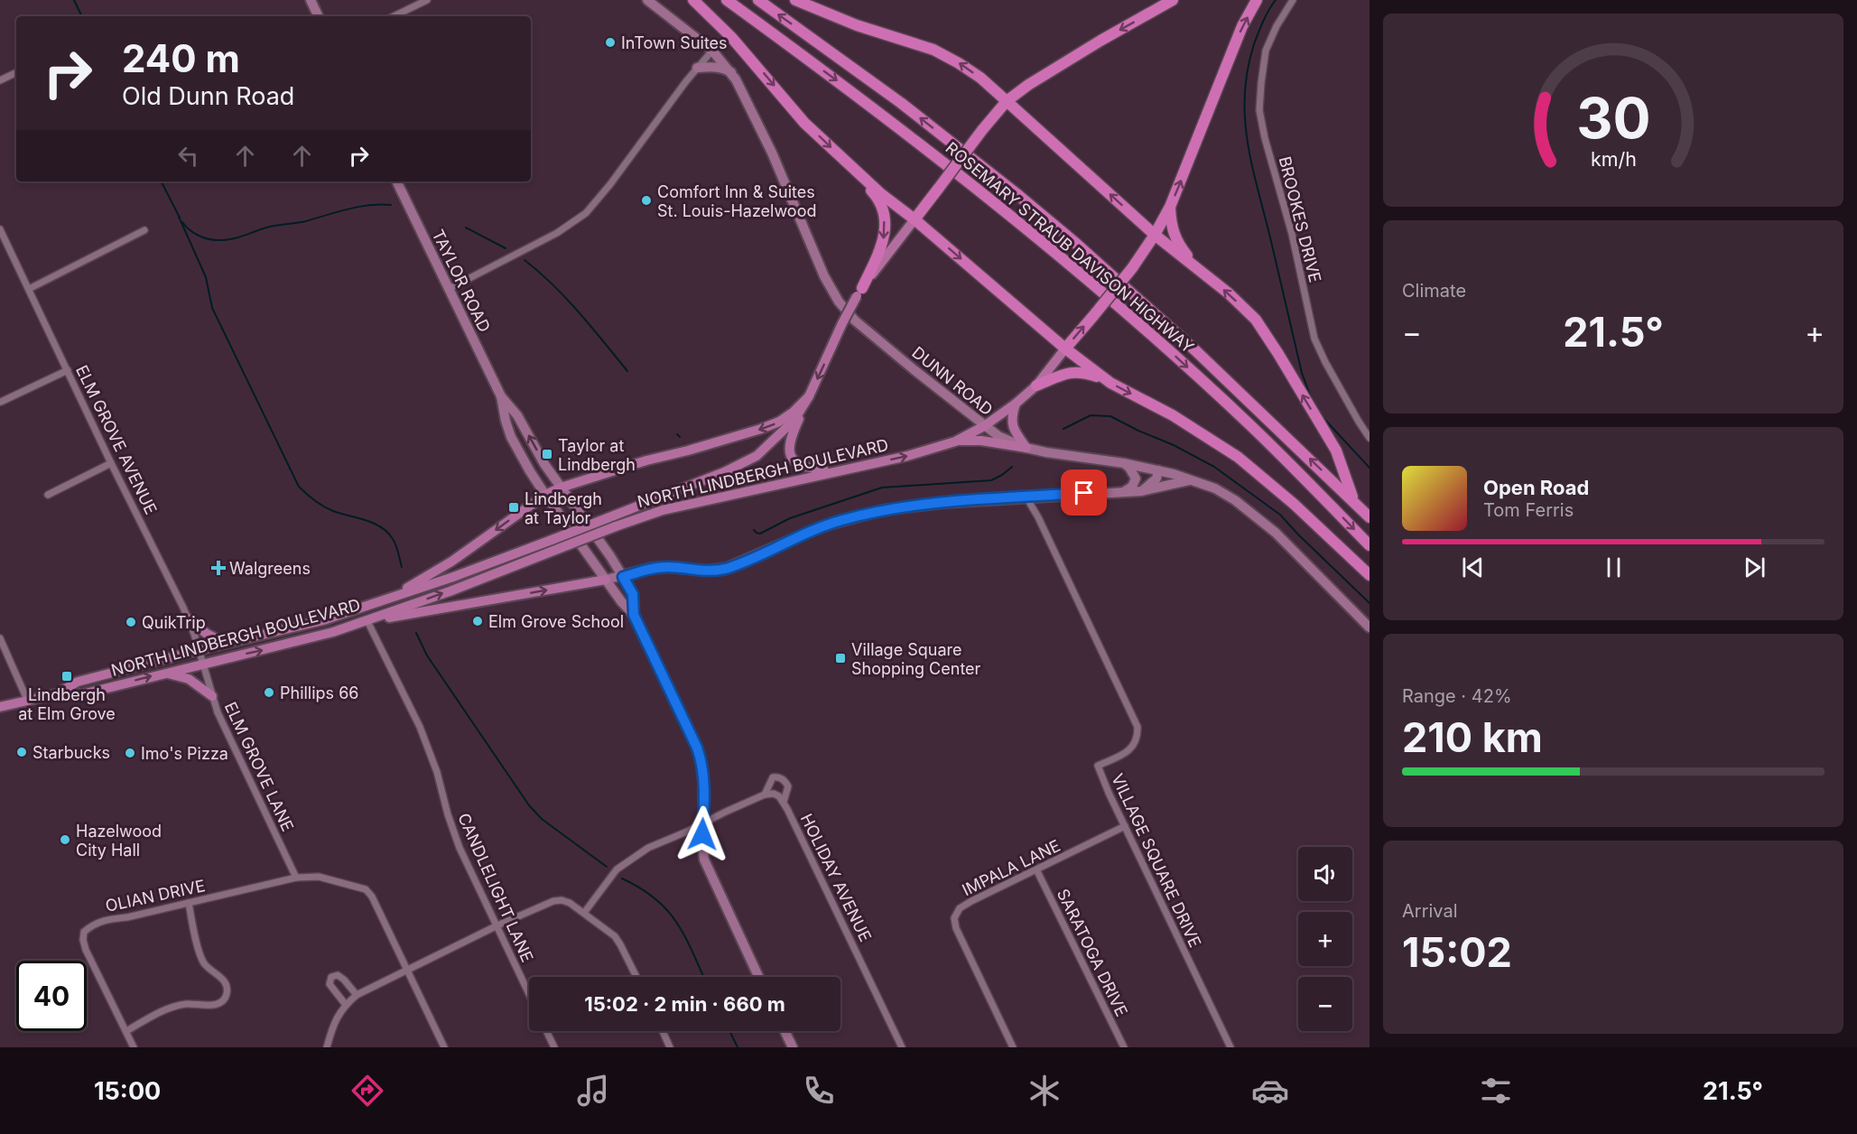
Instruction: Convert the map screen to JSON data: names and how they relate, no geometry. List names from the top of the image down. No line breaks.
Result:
{"streets":{"highway":["ROSEMARY STRAUB DAVISON HIGHWAY","NORTH LINDBERGH BOULEVARD"],"street":["BROOKES DRIVE","TAYLOR ROAD","DUNN ROAD","ELM GROVE AVENUE","ELM GROVE LANE","VILLAGE SQUARE DRIVE","IMPALA LANE","HOLIDAY AVENUE","CANDLELIGHT LANE","OLIAN DRIVE","SARATOGA DRIVE"]},"crossings":[["DUNN ROAD","NORTH LINDBERGH BOULEVARD"],["ELM GROVE AVENUE","NORTH LINDBERGH BOULEVARD"],["ELM GROVE AVENUE","ELM GROVE LANE"],["NORTH LINDBERGH BOULEVARD","ELM GROVE LANE"],["NORTH LINDBERGH BOULEVARD","CANDLELIGHT LANE"],["ELM GROVE LANE","OLIAN DRIVE"],["VILLAGE SQUARE DRIVE","IMPALA LANE"],["IMPALA LANE","SARATOGA DRIVE"]],"places":{"other":["InTown Suites","Comfort Inn & Suites St. Louis-Hazelwood","Elm Grove School","QuikTrip","Phillips 66","Starbucks","Imo's Pizza","Hazelwood City Hall"],"transit":["Taylor at Lindbergh","Lindbergh at Taylor","Village Square Shopping Center","Lindbergh at Elm Grove"],"health":["Walgreens"]},"page":{"turn":["240 m","Old Dunn Road"],"tile":["Climate",["Range · 42%","210 km"],["Arrival","15:02"]],"heat":["−","21.5°","+"],"song":["Open Road","Tom Ferris"],"map_buttons":["+","−"],"limit":"40","trip":"15:02 · 2 min · 660 m","tabs":["15:00","21.5°"],"gauge":["30","km/h"]}}
